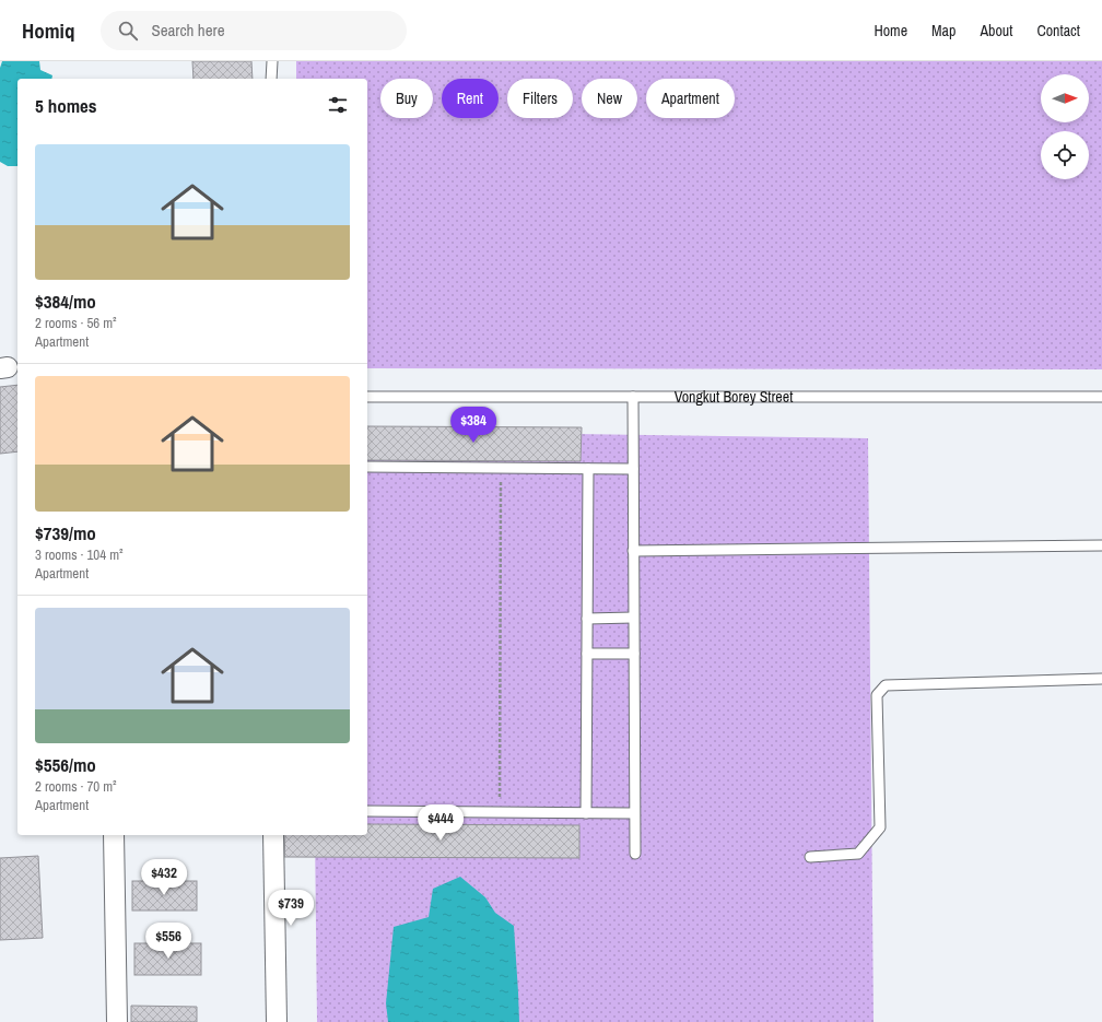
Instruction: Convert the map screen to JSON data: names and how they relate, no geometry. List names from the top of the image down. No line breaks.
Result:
{"streets":{"lane":["Vongkut Borey Street"]},"north":"right","page":{"header":"Homiq","search":"Search here","nav":["Home","Map","About","Contact"],"chip":["Buy","Rent","Filters","New","Apartment"],"heading":"5 homes","list":[{"name":"$384/mo","note":"2 rooms · 56 m² · Apartment"},{"name":"$739/mo","note":"3 rooms · 104 m² · Apartment"},{"name":"$556/mo","note":"2 rooms · 70 m² · Apartment"}],"price":["$384","$444","$432","$739","$556"]}}
